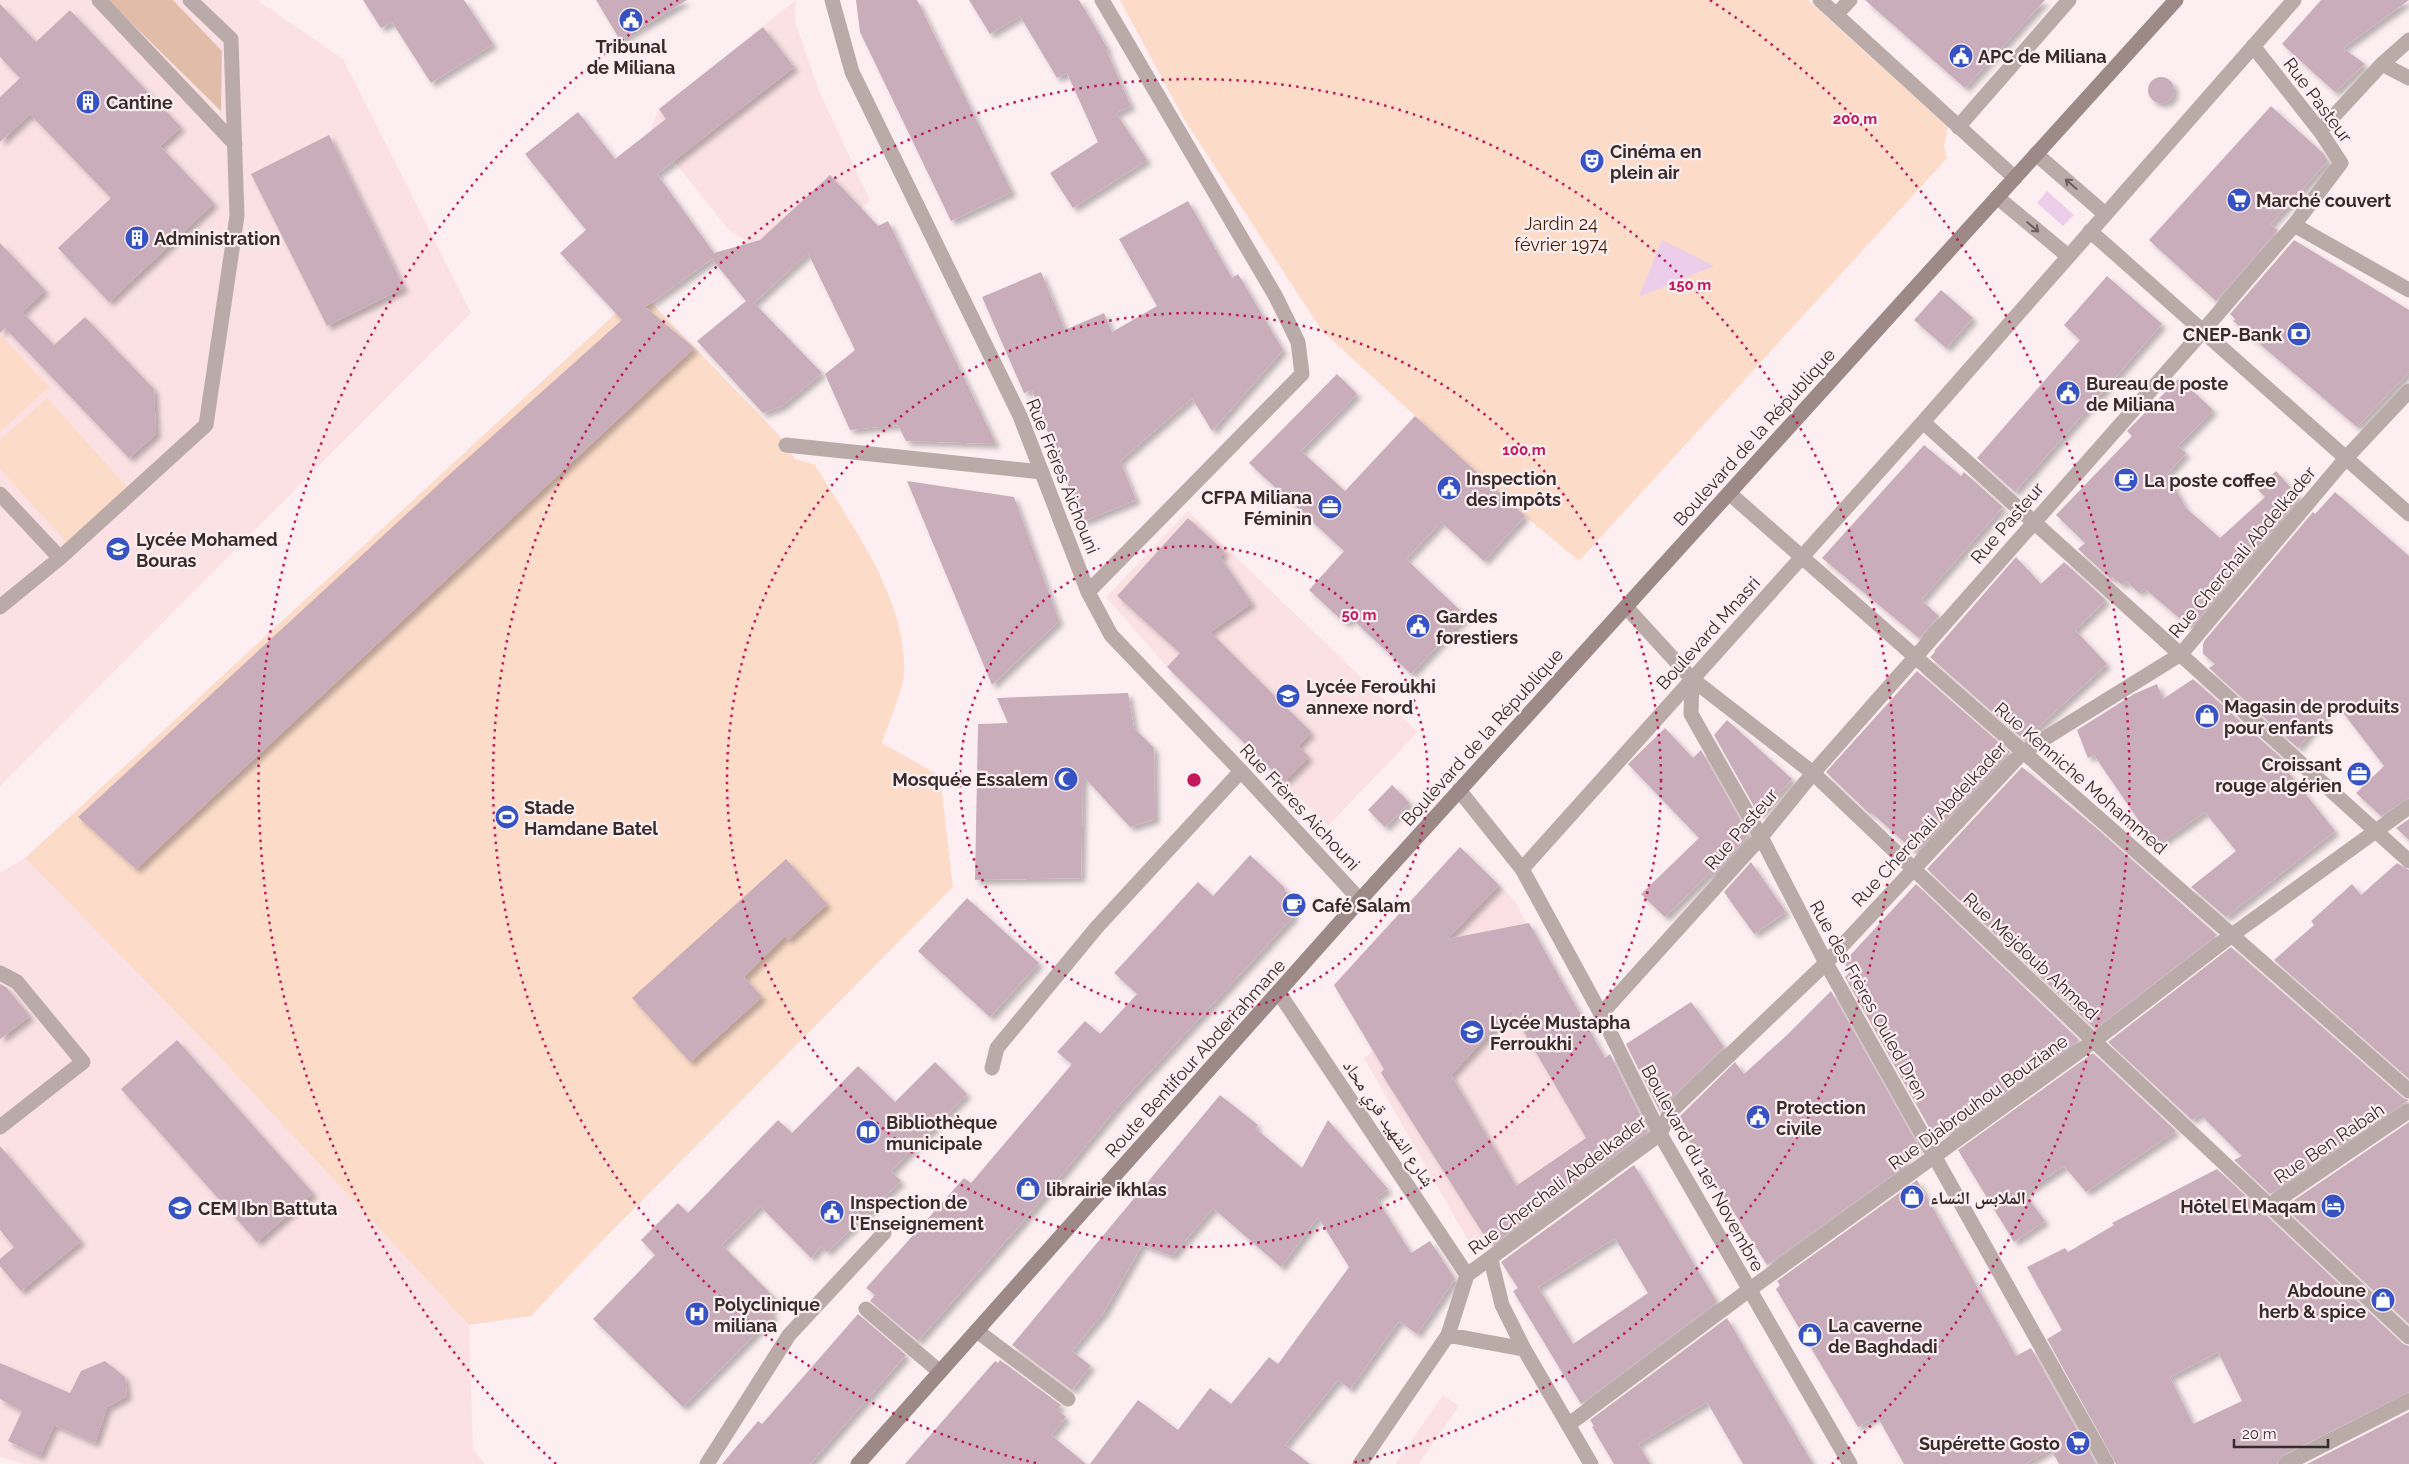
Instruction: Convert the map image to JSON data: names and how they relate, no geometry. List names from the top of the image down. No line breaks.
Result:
{"streets":{"main road":["Boulevard de la République","Route Bentifour Abderrahmane"],"street":["Rue Pasteur","Rue Frères Aichouni","Rue Cherchali Abdelkader","Boulevard Mnasri","Rue Kenniche Mohammed","Rue Mejdoub Ahmed","Rue des Frères Ouled Dren","Rue Djabrouhou Bouziane","شارع الشهيد قري محاد","Rue Ben Rabah","Boulevard du 1er Novembre"]},"crossings":[["Rue Pasteur","Boulevard Mnasri"],["Rue Pasteur","Rue Kenniche Mohammed"],["Rue Pasteur","Rue Mejdoub Ahmed"],["Rue Pasteur","Rue des Frères Ouled Dren"],["Rue Pasteur","Boulevard du 1er Novembre"],["Boulevard de la République","Rue Frères Aichouni"],["Boulevard de la République","Rue Kenniche Mohammed"],["Boulevard de la République","Rue Mejdoub Ahmed"],["Boulevard de la République","Route Bentifour Abderrahmane"],["Boulevard de la République","Boulevard du 1er Novembre"],["Rue Frères Aichouni","Route Bentifour Abderrahmane"],["Rue Cherchali Abdelkader","Rue Kenniche Mohammed"],["Rue Cherchali Abdelkader","Rue Mejdoub Ahmed"],["Rue Cherchali Abdelkader","Rue des Frères Ouled Dren"],["Rue Cherchali Abdelkader","شارع الشهيد قري محاد"],["Rue Cherchali Abdelkader","Boulevard du 1er Novembre"],["Boulevard Mnasri","Rue Kenniche Mohammed"],["Boulevard Mnasri","Rue Mejdoub Ahmed"],["Boulevard Mnasri","Rue des Frères Ouled Dren"],["Boulevard Mnasri","Boulevard du 1er Novembre"],["Rue Kenniche Mohammed","Rue Djabrouhou Bouziane"],["Rue Mejdoub Ahmed","Rue des Frères Ouled Dren"],["Rue Mejdoub Ahmed","Rue Djabrouhou Bouziane"],["Rue Mejdoub Ahmed","Rue Ben Rabah"],["Rue des Frères Ouled Dren","Rue Djabrouhou Bouziane"],["Route Bentifour Abderrahmane","شارع الشهيد قري محاد"],["Rue Djabrouhou Bouziane","Boulevard du 1er Novembre"]],"parks":["Jardin 24 février 1974"],"places":{"public building":["Tribunal de Miliana","APC de Miliana","Bureau de poste de Miliana","Inspection des impôts","Gardes forestiers","Protection civile","Inspection de l'Enseignement"],"building":["Cantine","Administration"],"theatre":["Cinéma en plein air"],"supermarket":["Marché couvert","Supérette Gosto"],"bank":["CNEP-Bank"],"cafe":["La poste coffee","Café Salam"],"office":["CFPA Miliana Féminin","Croissant rouge algérien"],"school or university":["Lycée Mohamed Bouras","Lycée Feroukhi annexe nord","Lycée Mustapha Ferroukhi","CEM Ibn Battuta"],"shop":["Magasin de produits pour enfants","librairie ikhlas","الملابس النساء","Abdoune herb & spice","La caverne de Baghdadi"],"mosque":["Mosquée Essalem"],"sports":["Stade Hamdane Batel"],"library":["Bibliothèque municipale"],"hotel":["Hôtel El Maqam"],"hospital":["Polyclinique miliana"]},"scale_bar":"20 m","rings":["200 m","150 m","100 m","50 m"]}
